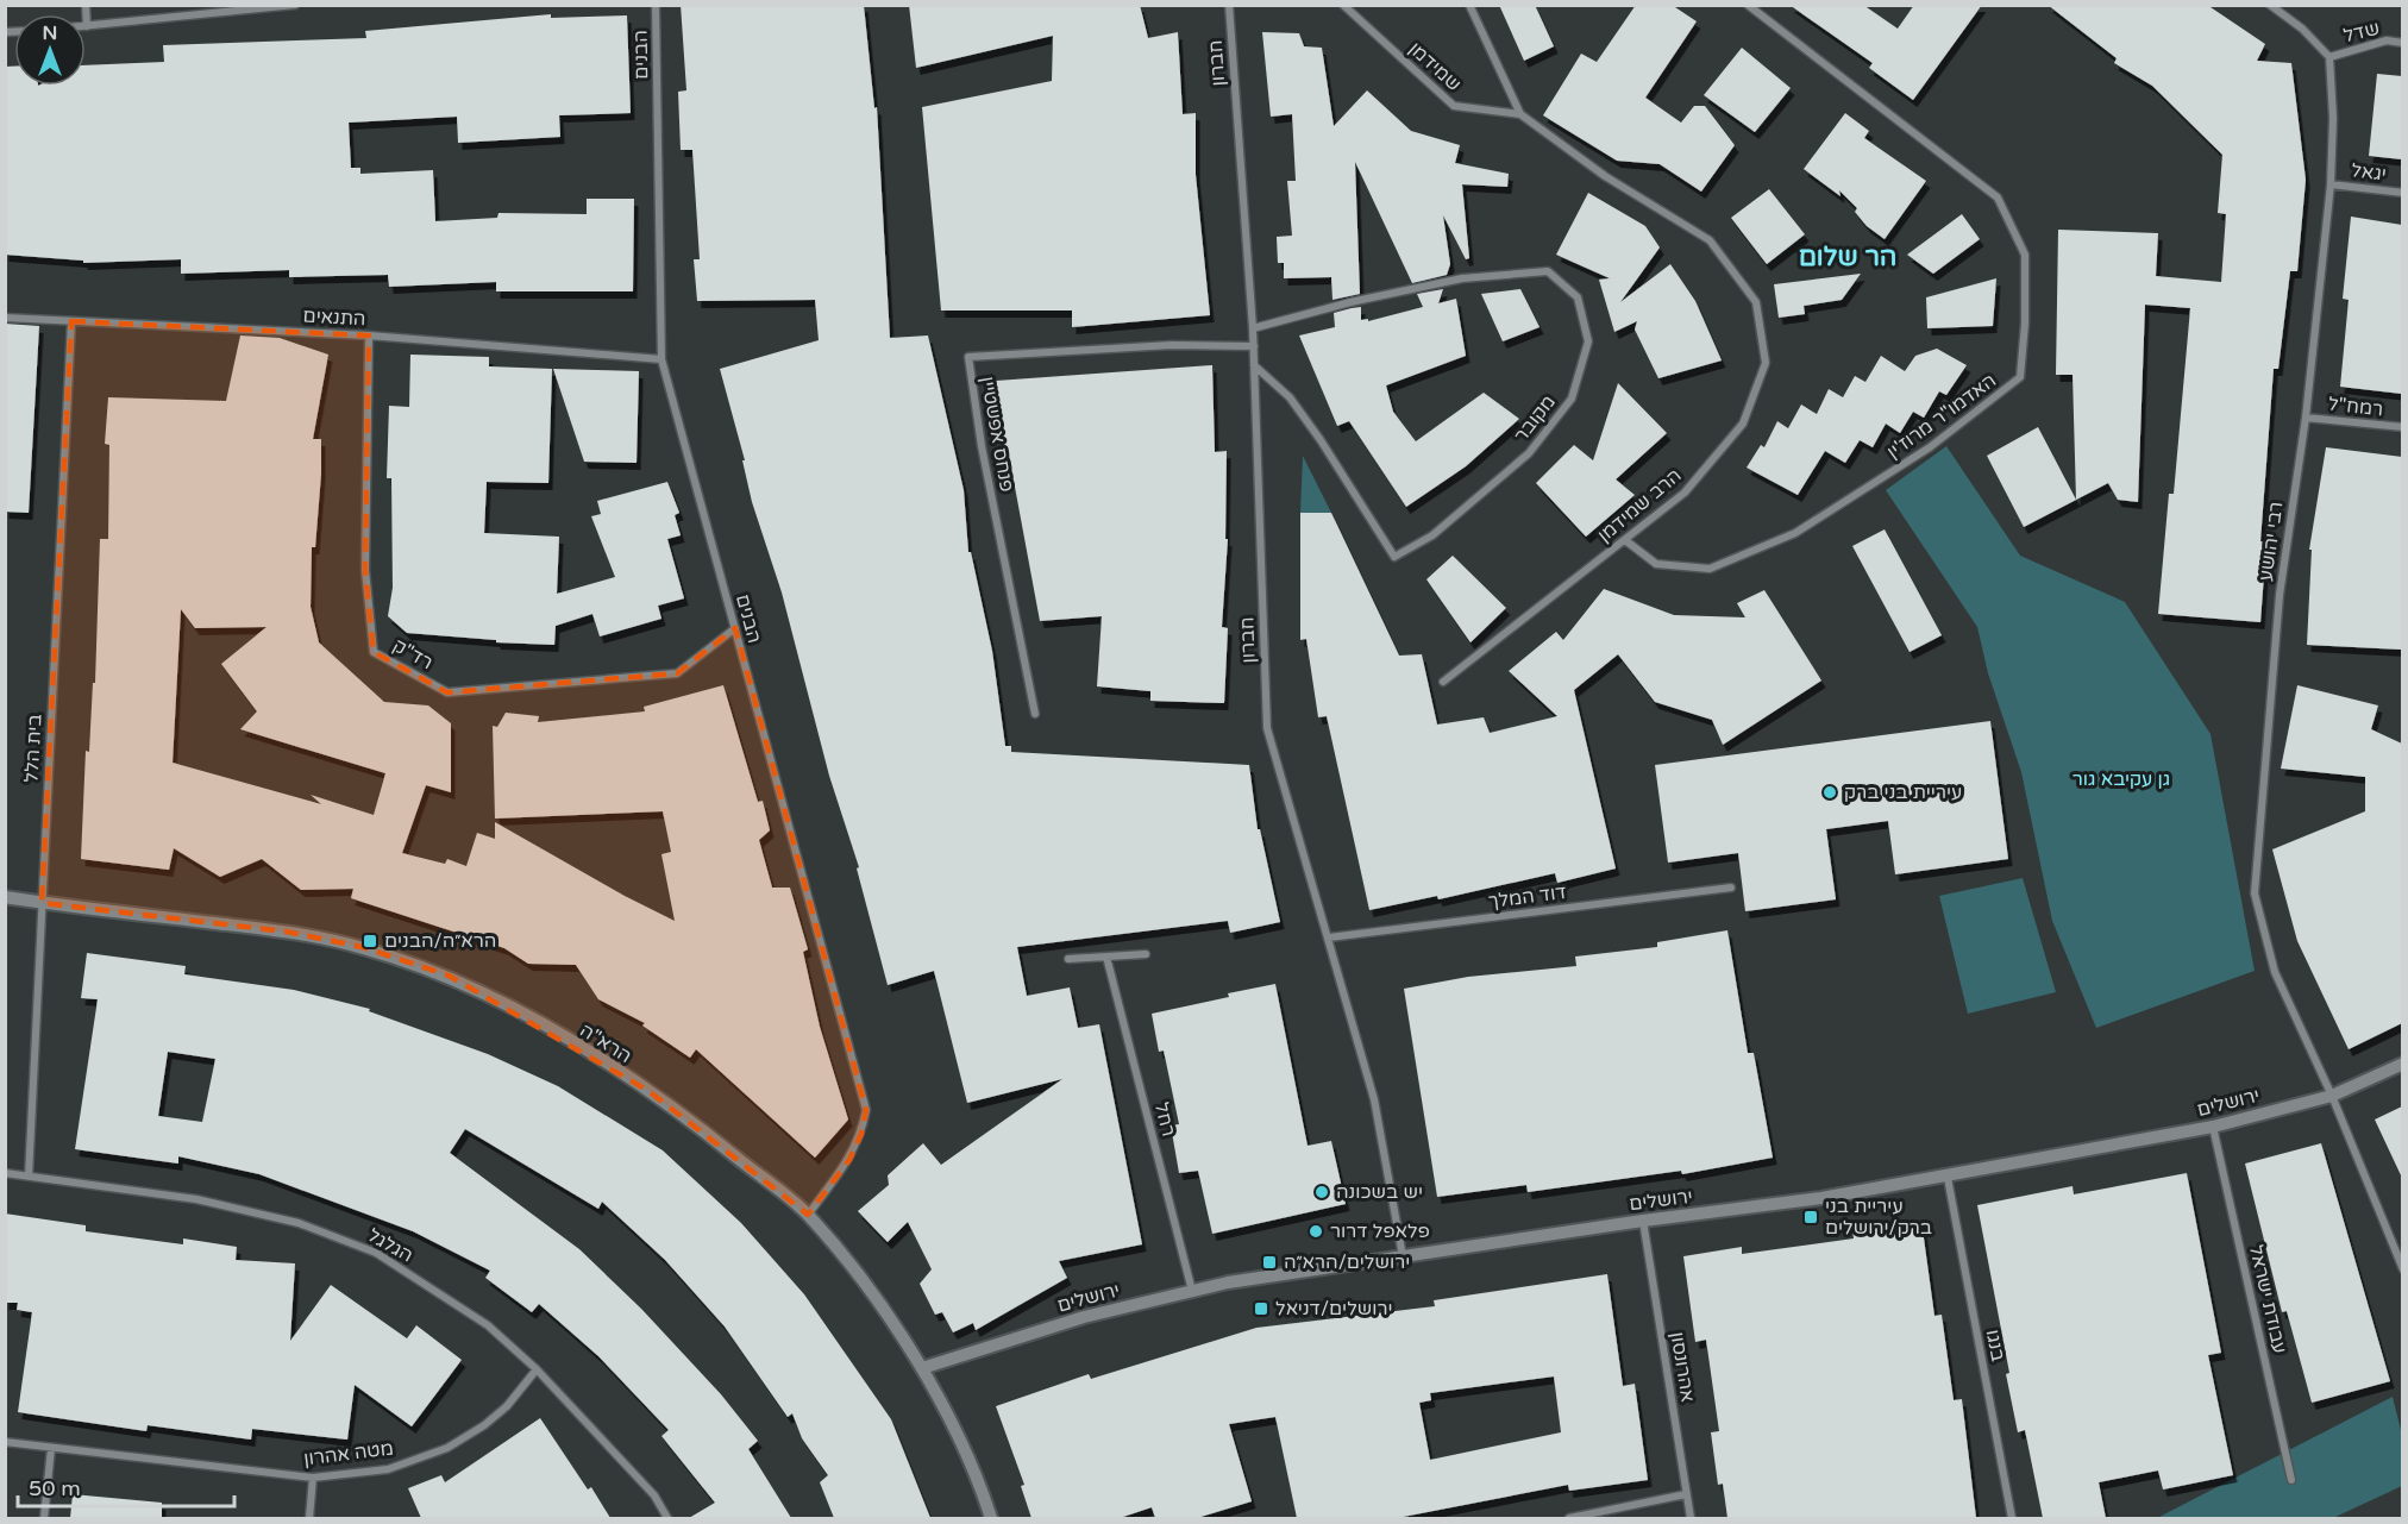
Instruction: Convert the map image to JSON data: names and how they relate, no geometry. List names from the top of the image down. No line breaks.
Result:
{"streets":{"street":["שדל","הבנים","חברון","שמידמן","יגאל","התנאים","רמח\"ל","האדמו\"ר מרוז'ין","מקובר","פנחס אפשטיין","הרב שמידמן","רבי יהושע","רד\"ק","בית הלל","דוד המלך","הרא\"ה","ירושלים","רחל","הגלגל","עבודת ישראל","בנגו","אהרונסון","מטה אהרון"]},"crossings":[["שדל","רבי יהושע"],["הבנים","התנאים"],["הבנים","רד\"ק"],["הבנים","הרא\"ה"],["חברון","מקובר"],["חברון","פנחס אפשטיין"],["חברון","דוד המלך"],["חברון","ירושלים"],["שמידמן","הרב שמידמן"],["יגאל","רבי יהושע"],["התנאים","רד\"ק"],["התנאים","בית הלל"],["רמח\"ל","רבי יהושע"],["האדמו\"ר מרוז'ין","הרב שמידמן"],["רבי יהושע","ירושלים"],["בית הלל","הרא\"ה"],["בית הלל","הגלגל"],["הרא\"ה","ירושלים"],["ירושלים","רחל"],["ירושלים","עבודת ישראל"],["ירושלים","בנגו"],["ירושלים","אהרונסון"],["הגלגל","מטה אהרון"]],"districts":["הר שלום"],"parks":["גן עקיבא גור"],"places":{"other":["עיריית בני ברק","יש בשכונה","פלאפל דרור"],"transit":["הרא״ה/הבנים","עיריית בני ברק/ירושלים","ירושלים/הרא״ה","ירושלים/דניאל"]},"scale_bar":"50 m","north":"top"}
